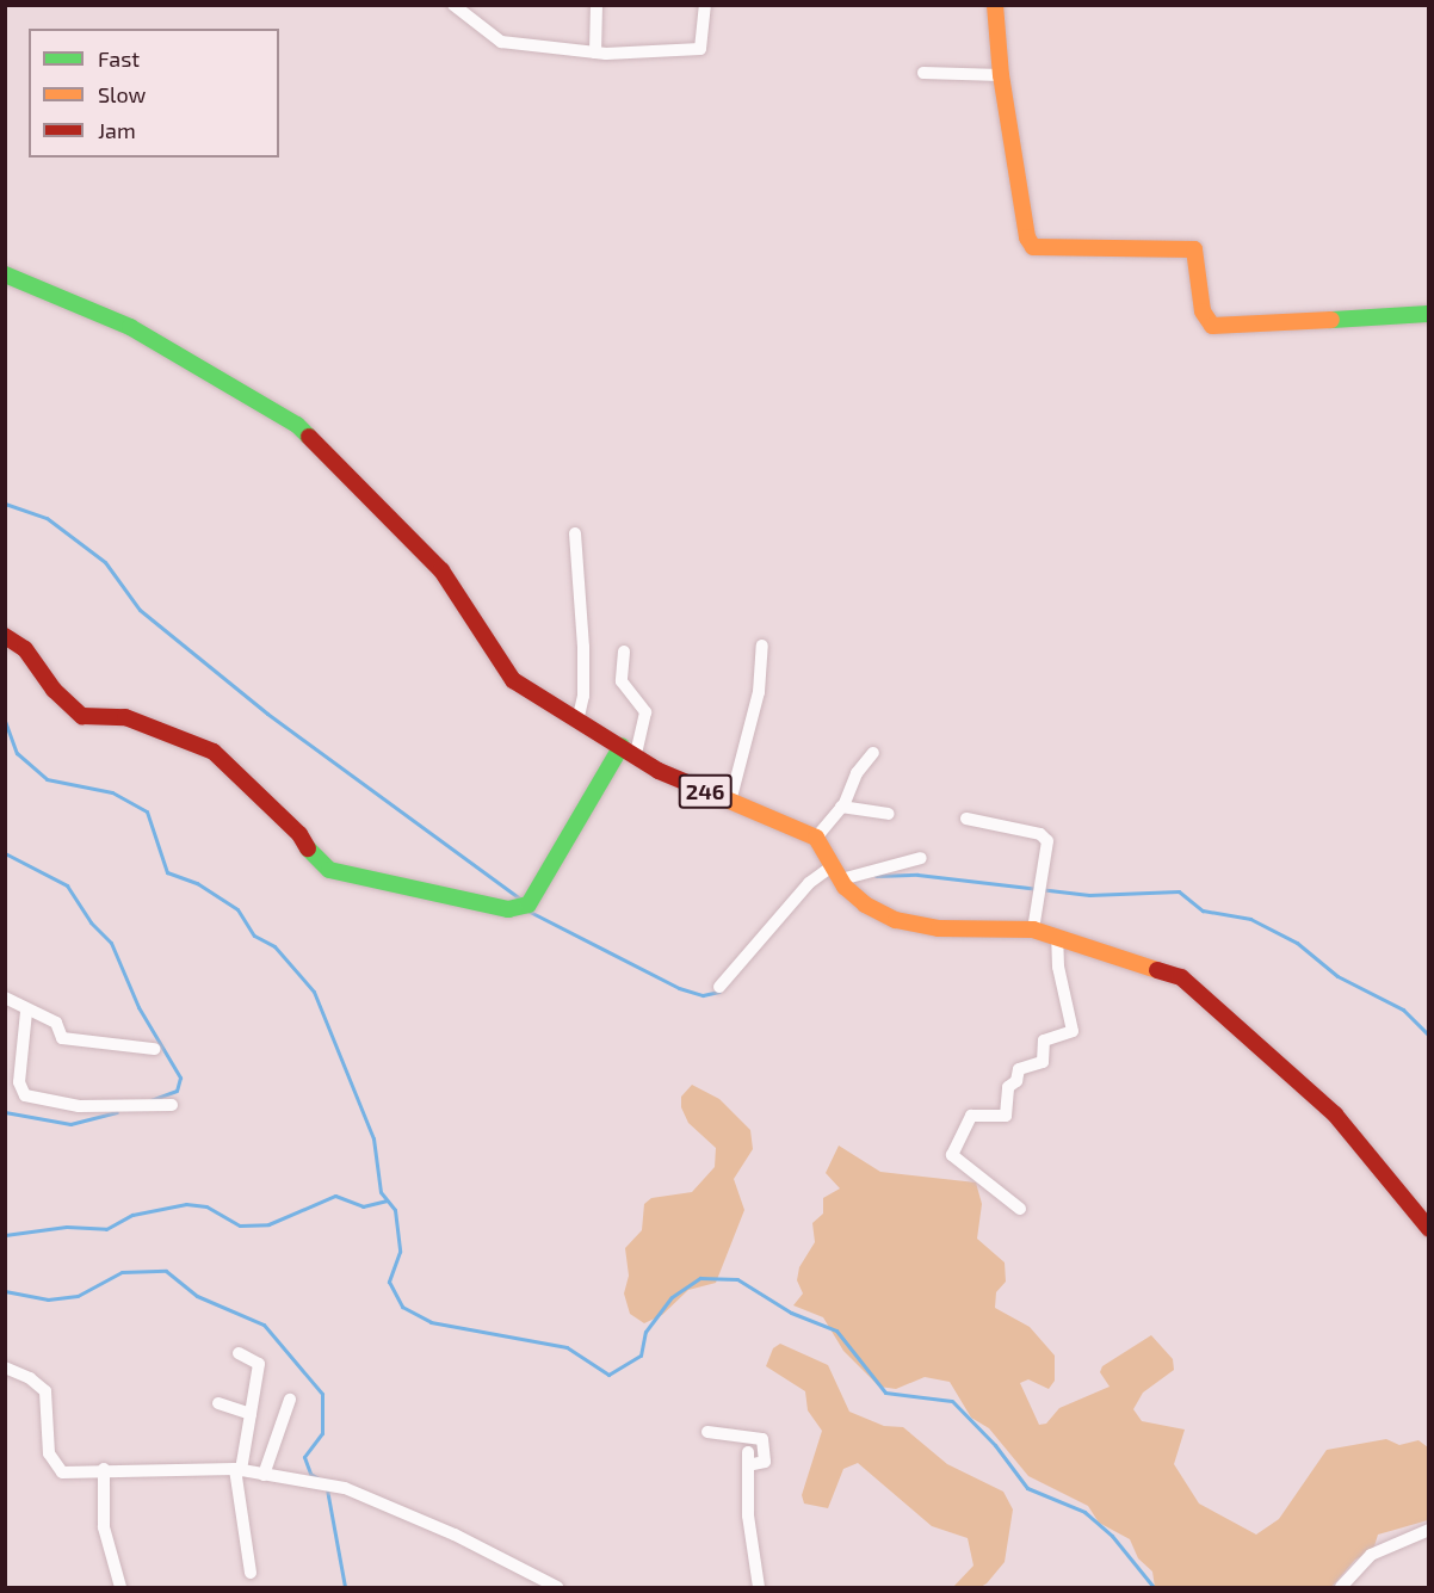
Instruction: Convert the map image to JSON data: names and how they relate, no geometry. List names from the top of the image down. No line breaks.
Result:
{"streets":{"main road":["246"]},"legend":["Fast","Slow","Jam"]}
